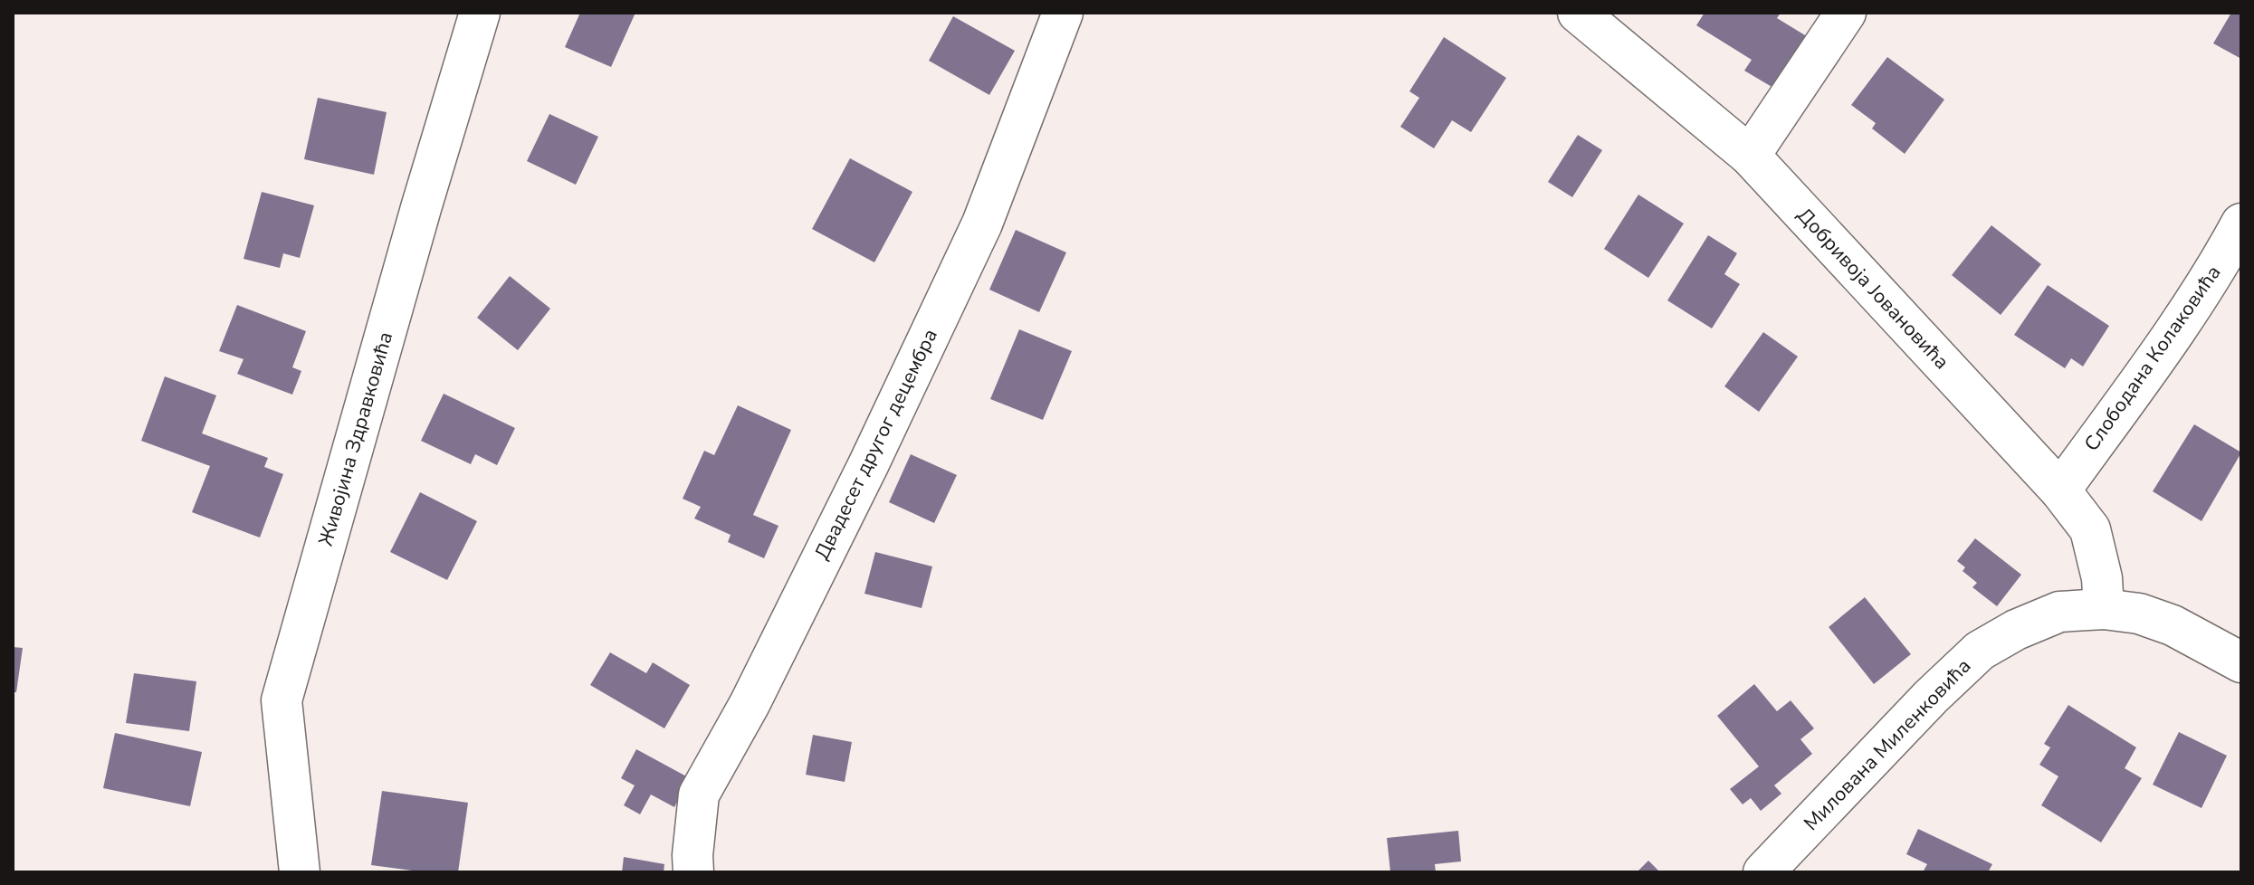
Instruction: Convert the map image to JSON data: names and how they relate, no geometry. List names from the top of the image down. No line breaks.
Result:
{"streets":{"street":["Добривоја Јовановића","Слободана Колаковића","Живојина Здравковића","Двадесет другог децембра","Милована Миленковића"]},"crossings":[["Добривоја Јовановића","Слободана Колаковића"],["Добривоја Јовановића","Милована Миленковића"]]}
